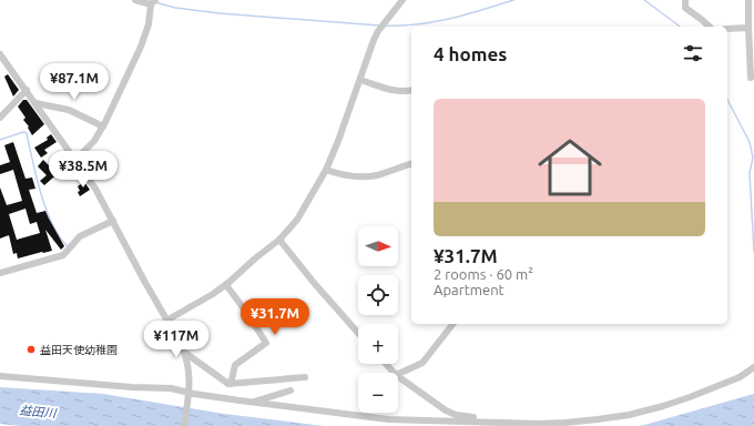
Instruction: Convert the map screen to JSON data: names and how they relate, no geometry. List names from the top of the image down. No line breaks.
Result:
{"water":["益田川"],"places":["益田天使幼稚園"],"north":"right","page":{"heading":"4 homes","price":["¥87.1M","¥38.5M","¥31.7M","¥117M"],"list":[{"name":"¥31.7M","note":"2 rooms · 60 m² · Apartment"}],"map_buttons":["+","−"]}}
